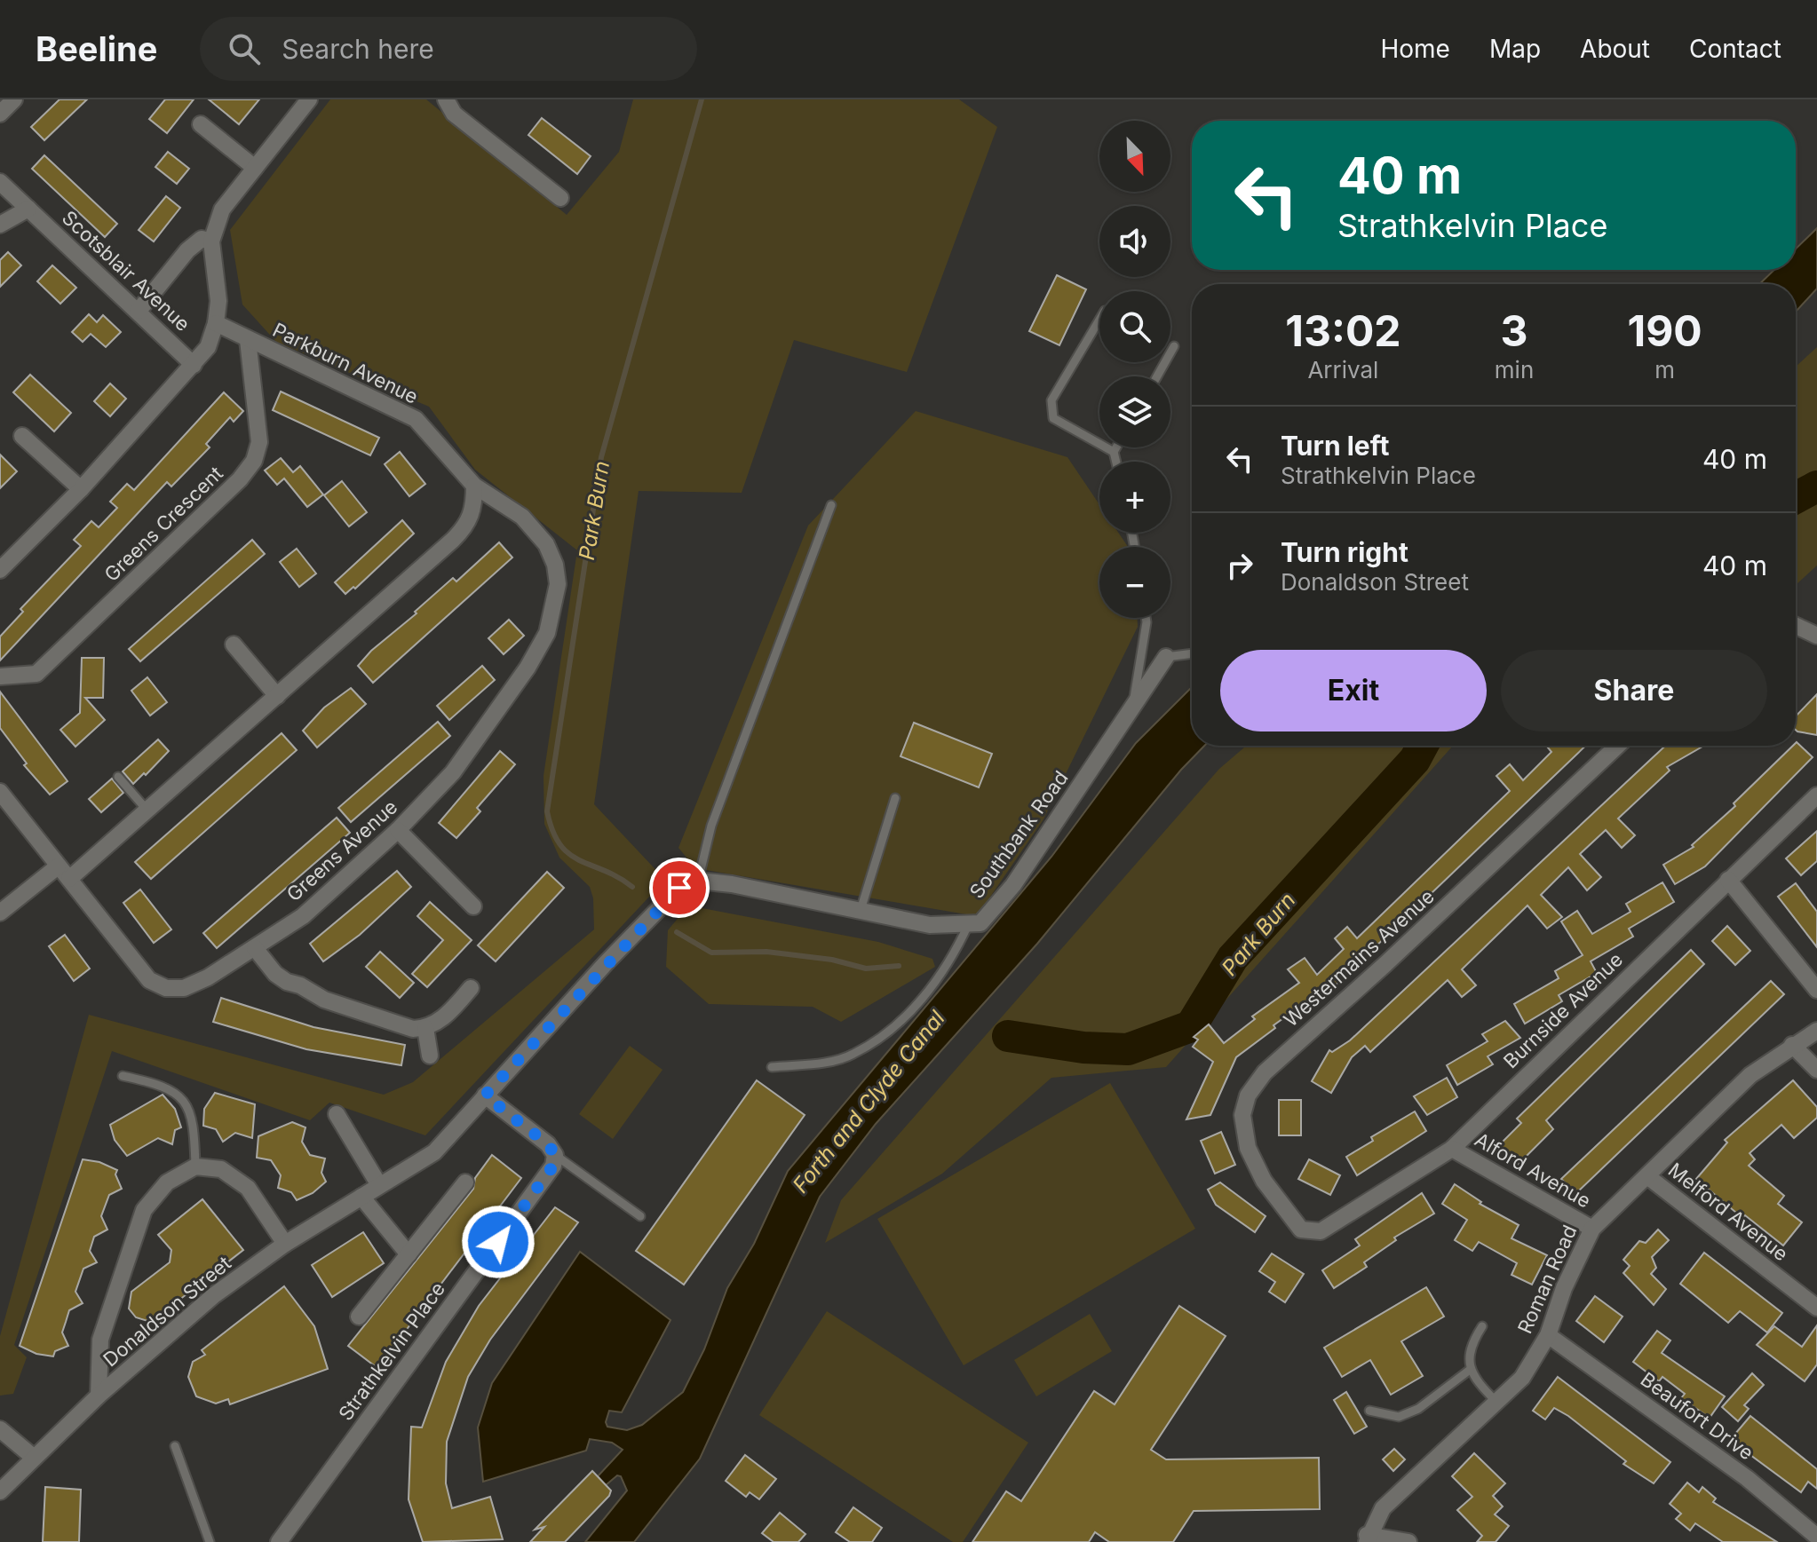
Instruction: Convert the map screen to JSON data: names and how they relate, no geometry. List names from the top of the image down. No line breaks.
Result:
{"streets":{"street":["Scotsblair Avenue","Parkburn Avenue","Greens Crescent","Southbank Road","Greens Avenue","Westermains Avenue","Burnside Avenue","Alford Avenue","Melford Avenue","Roman Road","Donaldson Street","Strathkelvin Place","Beaufort Drive"]},"crossings":[["Scotsblair Avenue","Parkburn Avenue"],["Parkburn Avenue","Greens Crescent"],["Parkburn Avenue","Greens Avenue"],["Southbank Road","Donaldson Street"],["Westermains Avenue","Burnside Avenue"],["Burnside Avenue","Alford Avenue"],["Alford Avenue","Roman Road"],["Melford Avenue","Roman Road"],["Roman Road","Beaufort Drive"]],"water":["Park Burn","Forth and Clyde Canal"],"north":"bottom right","page":{"header":"Beeline","search":"Search here","nav":["Home","Map","About","Contact"],"map_buttons":["+","−"],"turn":["40 m","Strathkelvin Place"],"eta":["13:02","Arrival","3","min","190","m"],"list":[{"name":"Turn left","note":"Strathkelvin Place","value":"40 m"},{"name":"Turn right","note":"Donaldson Street","value":"40 m"}],"buttons":["Exit","Share"]}}
